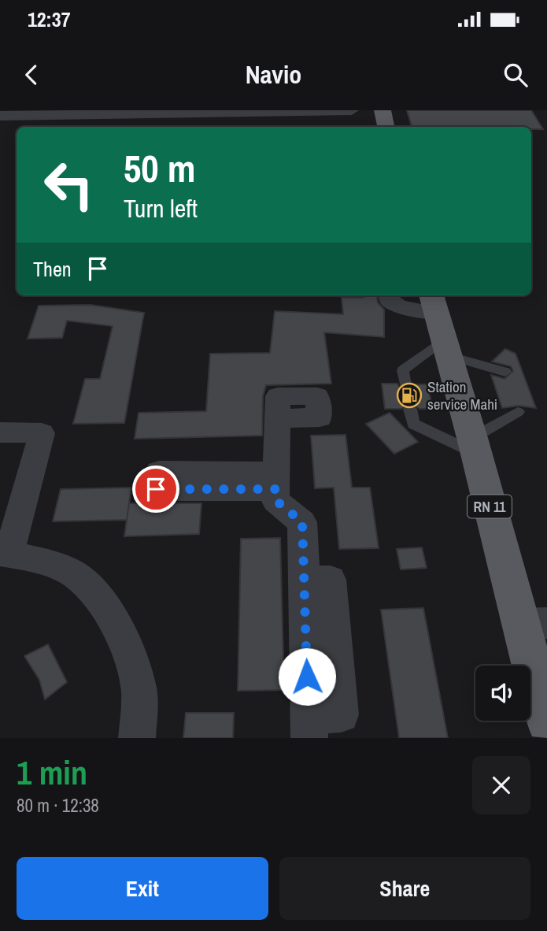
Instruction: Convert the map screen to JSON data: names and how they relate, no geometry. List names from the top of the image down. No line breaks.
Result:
{"streets":{"main road":["RN 11"]},"places":{"fuel station":["Station service Mahi"]},"page":{"status":"12:37","header":"Navio","turn":["50 m","Turn left"],"then":"Then","heading":["1 min","80 m · 12:38"],"buttons":["Exit","Share"]}}
